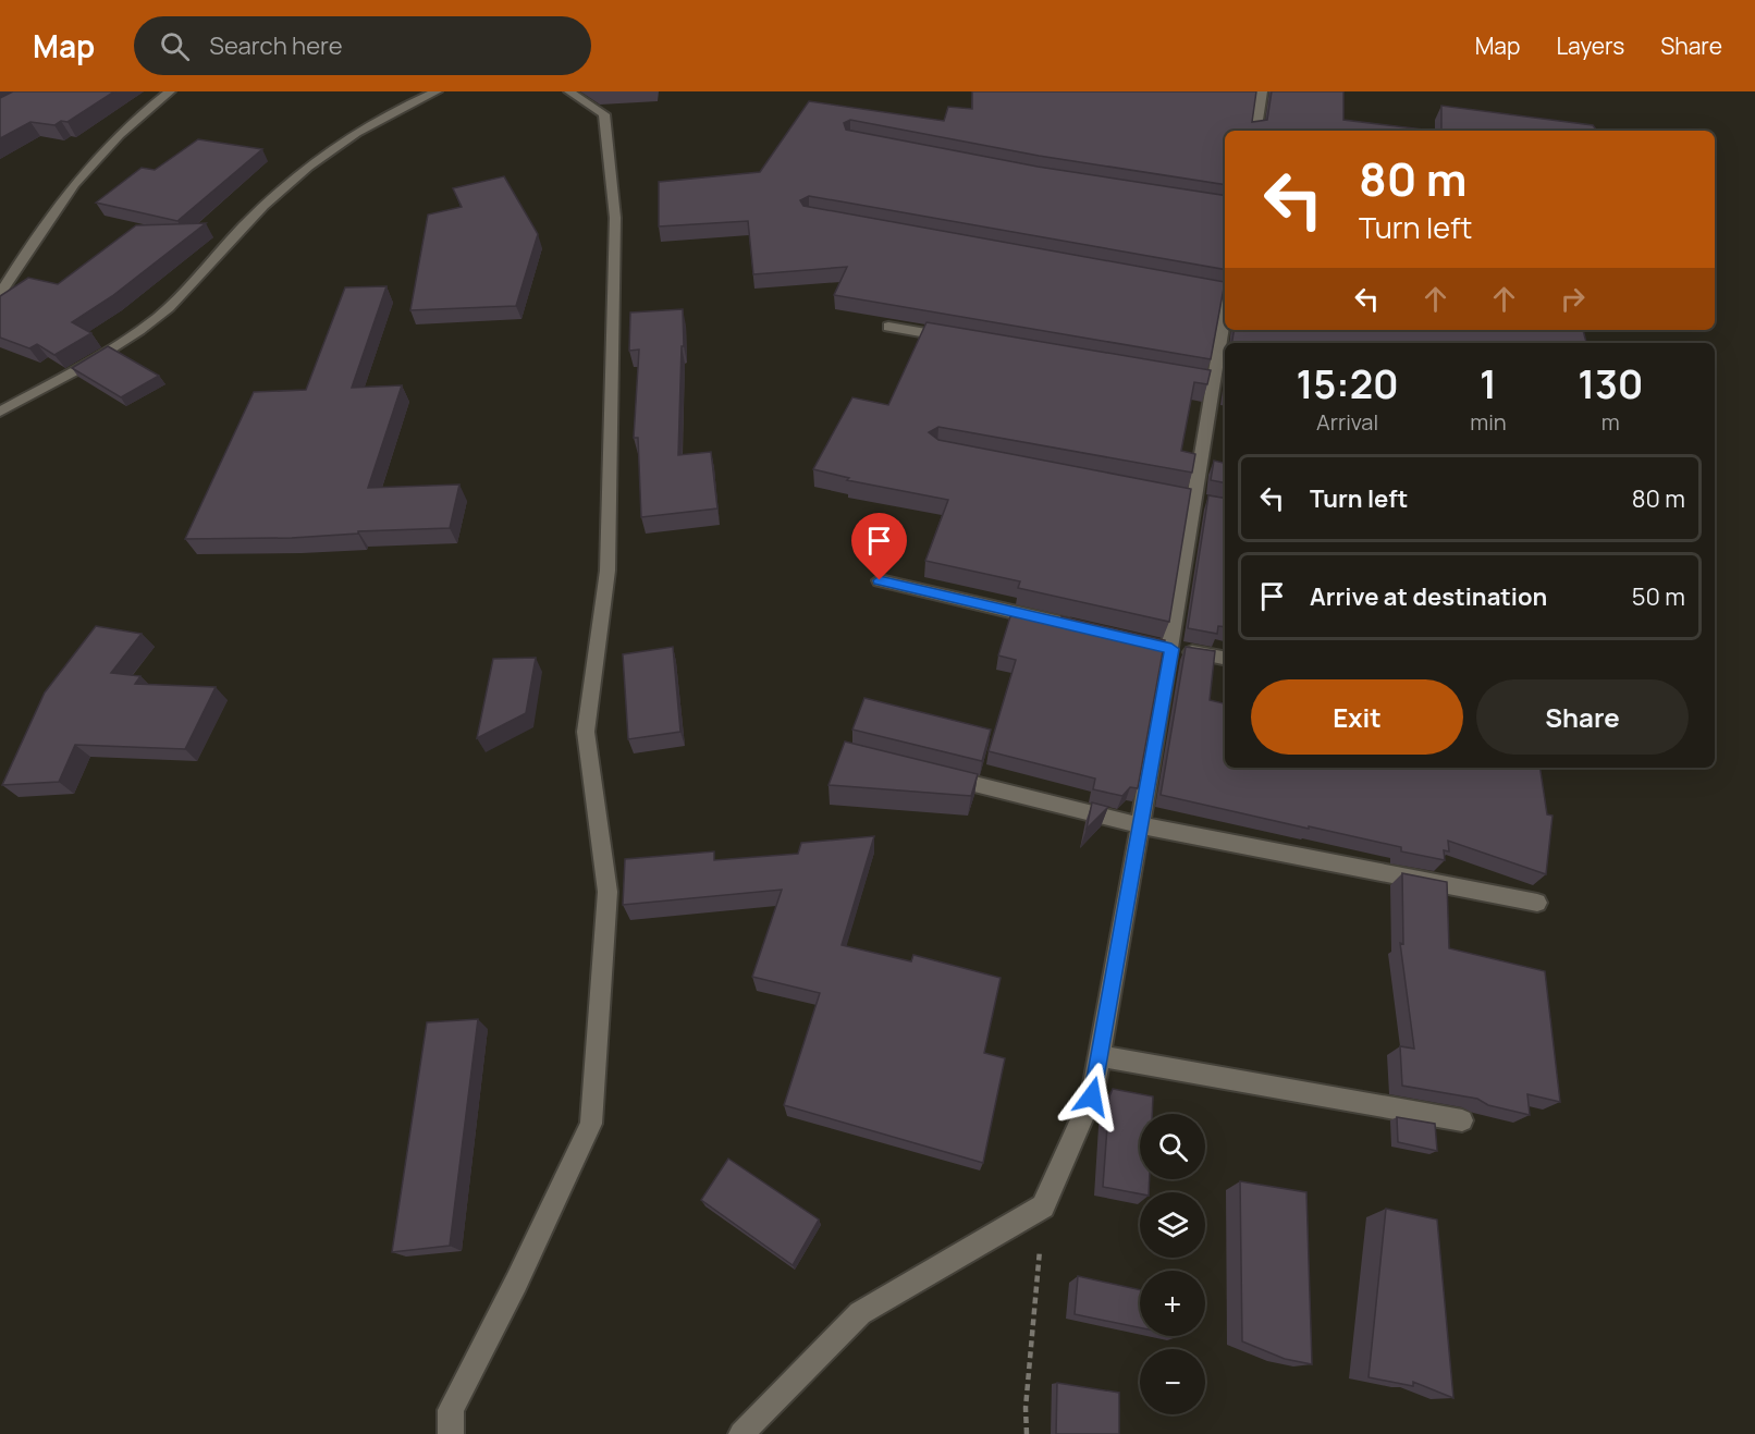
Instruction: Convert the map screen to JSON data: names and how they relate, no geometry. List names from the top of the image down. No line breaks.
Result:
{"page":{"header":"Map","search":"Search here","nav":["Map","Layers","Share"],"turn":["80 m","Turn left"],"eta":["15:20","Arrival","1","min","130","m"],"list":[{"name":"Turn left","value":"80 m"},{"name":"Arrive at destination","value":"50 m"}],"buttons":["Exit","Share"],"map_buttons":["+","−"]}}
